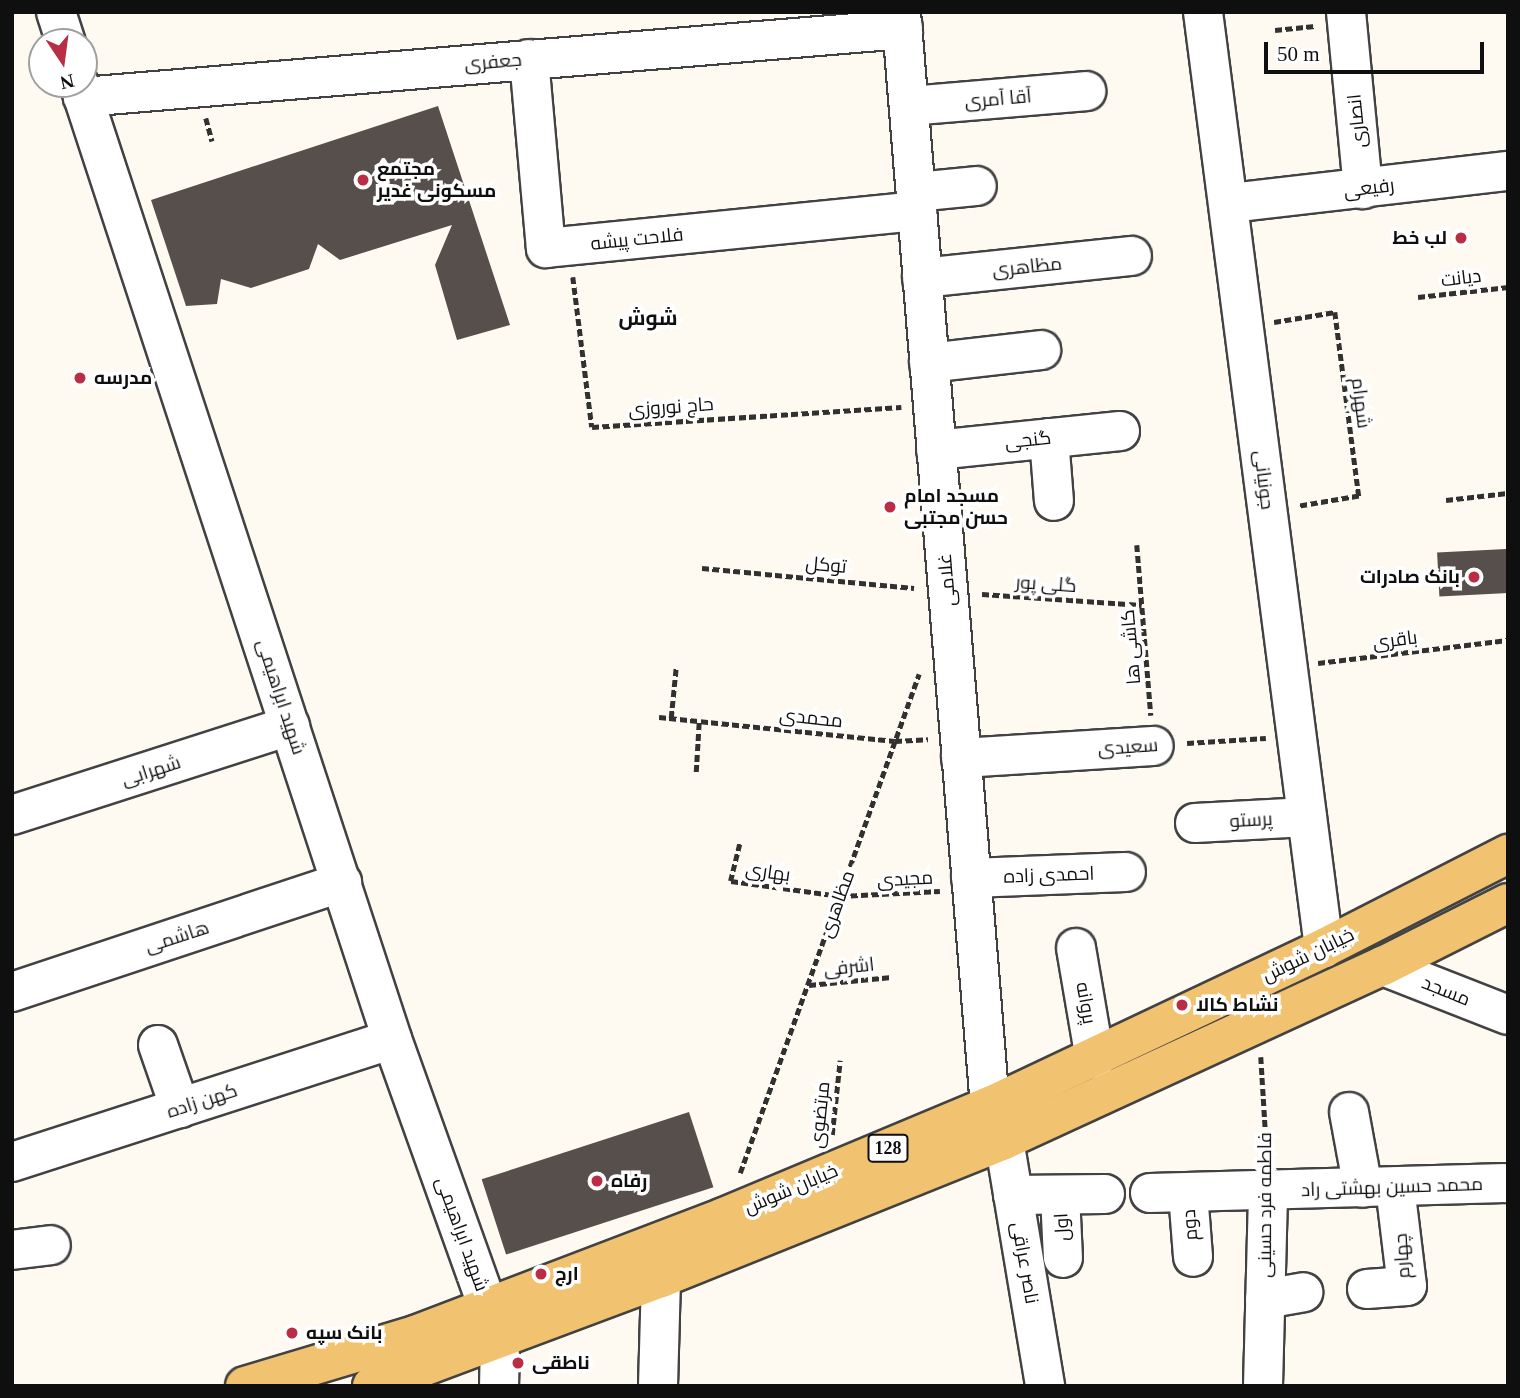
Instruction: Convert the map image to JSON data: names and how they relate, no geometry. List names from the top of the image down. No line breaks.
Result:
{"streets":{"main road":["خیابان شوش","128"],"street":["جعفری","آقا آمری","انصاری","رفیعی","فلاحت پیشه","مظاهری","گنجی","جونیانی","غلامی","شهید ابراهیمی","سعیدی","شهرابی","پرستو","احمدی زاده","هاشمی","مسجد","پروانه","کهن زاده","محمد حسین بهشتی راد","فاطمه فرد حسینی","دوم","اول","چهارم","ناصر عراقی"],"path":["دیانت","شهرام","حاج نوروزی","توکل","گلی پور","باقری","کاشی ها","محمدی","بهاری","مجیدی","اشرفی","مرتضوی"]},"crossings":[["جعفری","فلاحت پیشه"],["جعفری","غلامی"],["آقا آمری","غلامی"],["انصاری","رفیعی"],["رفیعی","جونیانی"],["فلاحت پیشه","حاج نوروزی"],["فلاحت پیشه","غلامی"],["مظاهری","غلامی"],["مظاهری","محمدی"],["مظاهری","بهاری"],["مظاهری","مجیدی"],["مظاهری","خیابان شوش"],["مظاهری","اشرفی"],["شهرام","جونیانی"],["حاج نوروزی","غلامی"],["گنجی","غلامی"],["جونیانی","باقری"],["جونیانی","سعیدی"],["جونیانی","پرستو"],["جونیانی","خیابان شوش"],["توکل","غلامی"],["توکل","گلی پور"],["غلامی","گلی پور"],["غلامی","محمدی"],["غلامی","سعیدی"],["غلامی","احمدی زاده"],["غلامی","مجیدی"],["غلامی","خیابان شوش"],["غلامی","ناصر عراقی"],["گلی پور","کاشی ها"],["کاشی ها","سعیدی"],["شهید ابراهیمی","شهرابی"],["شهید ابراهیمی","هاشمی"],["شهید ابراهیمی","خیابان شوش"],["شهید ابراهیمی","کهن زاده"],["محمدی","سعیدی"],["بهاری","مجیدی"],["احمدی زاده","مجیدی"],["خیابان شوش","مسجد"],["خیابان شوش","پروانه"],["خیابان شوش","مرتضوی"],["خیابان شوش","فاطمه فرد حسینی"],["خیابان شوش","ناصر عراقی"],["محمد حسین بهشتی راد","فاطمه فرد حسینی"],["محمد حسین بهشتی راد","دوم"],["محمد حسین بهشتی راد","چهارم"]],"districts":["شوش"],"places":["مجتمع مسکونی غدیر","لب خط","مدرسه","مسجد امام حسن مجتبی","بانک صادرات","نشاط کالا","رفاه","ارج","بانک سپه","ناطقی"],"scale_bar":"50 m","north":"bottom"}
